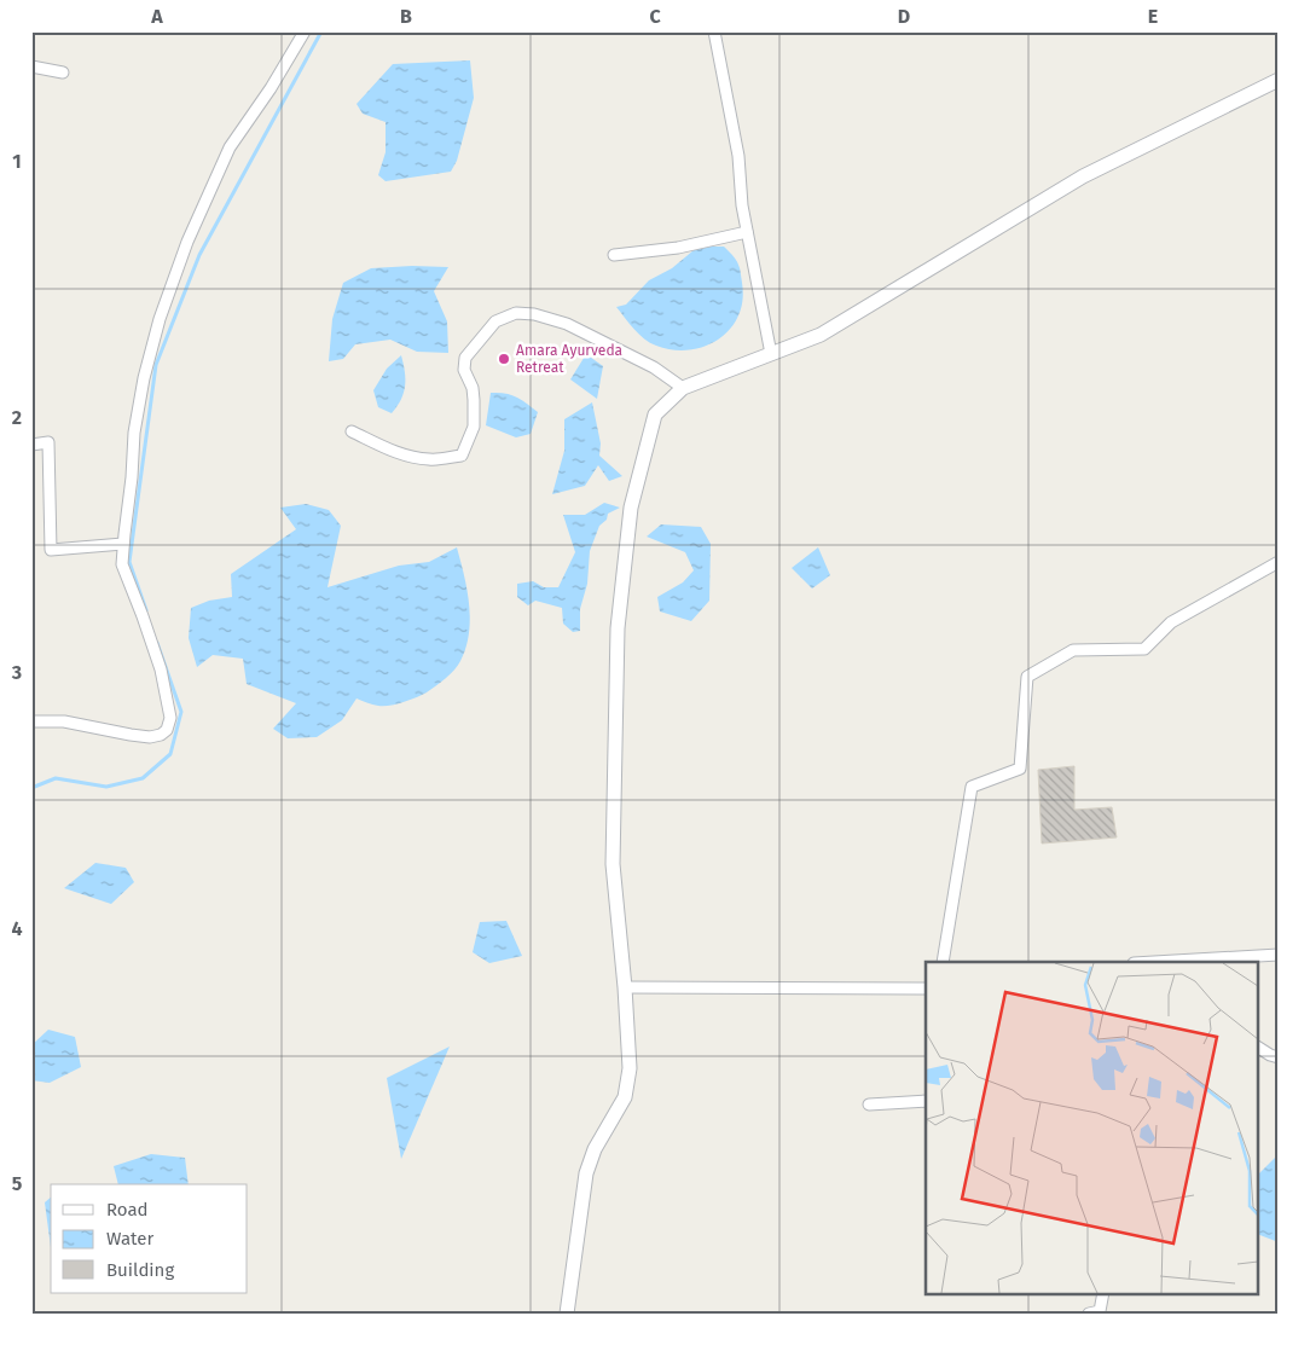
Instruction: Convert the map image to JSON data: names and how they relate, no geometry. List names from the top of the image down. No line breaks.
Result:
{"places":["Amara Ayurveda Retreat"],"legend":["Road","Water","Building"],"grid":{"columns":["A","B","C","D","E"],"rows":["1","2","3","4","5"]}}
